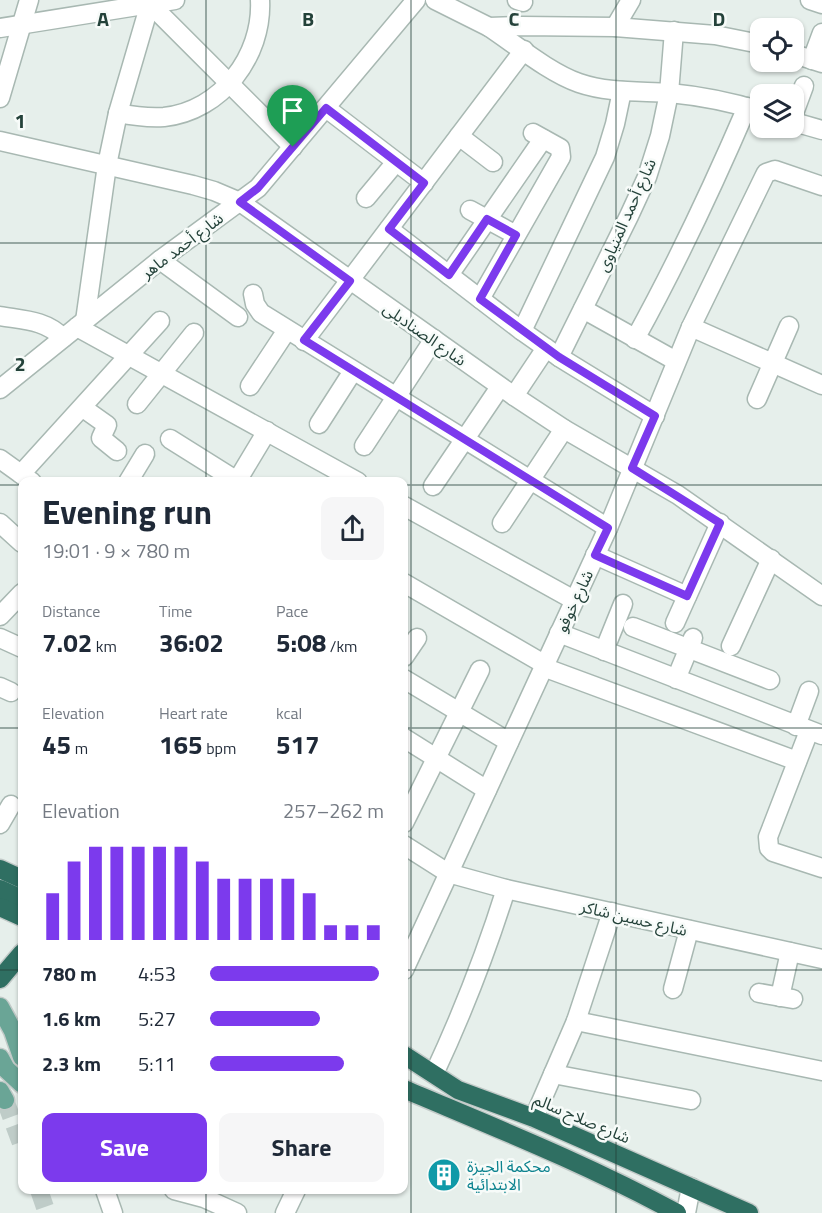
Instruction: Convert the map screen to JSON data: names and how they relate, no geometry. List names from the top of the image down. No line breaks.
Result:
{"streets":{"highway":["شارع صلاح سالم"],"street":["شارع أحمد المنياوى","شارع أحمد ماهر","شارع الصناديلى","شارع خوفو","شارع حسين شاكر"]},"crossings":[["شارع أحمد المنياوى","شارع الصناديلى"],["شارع أحمد ماهر","شارع الصناديلى"],["شارع الصناديلى","شارع خوفو"],["شارع خوفو","شارع حسين شاكر"]],"places":{"building":["محكمة الجيزة الابتدائية"]},"page":{"heading":["Evening run","19:01 · 9 × 780 m"],"stats":[["Distance","7.02 km"],["Time","36:02"],["Pace","5:08 /km"],["Elevation","45 m"],["Heart rate","165 bpm"],["kcal","517"]],"chart":["Elevation","257–262 m"],"list":[{"name":"780 m","note":"4:53"},{"name":"1.6 km","note":"5:27"},{"name":"2.3 km","note":"5:11"}],"buttons":["Save","Share"]},"grid":{"columns":["A","B","C","D"],"rows":["1","2"]}}
